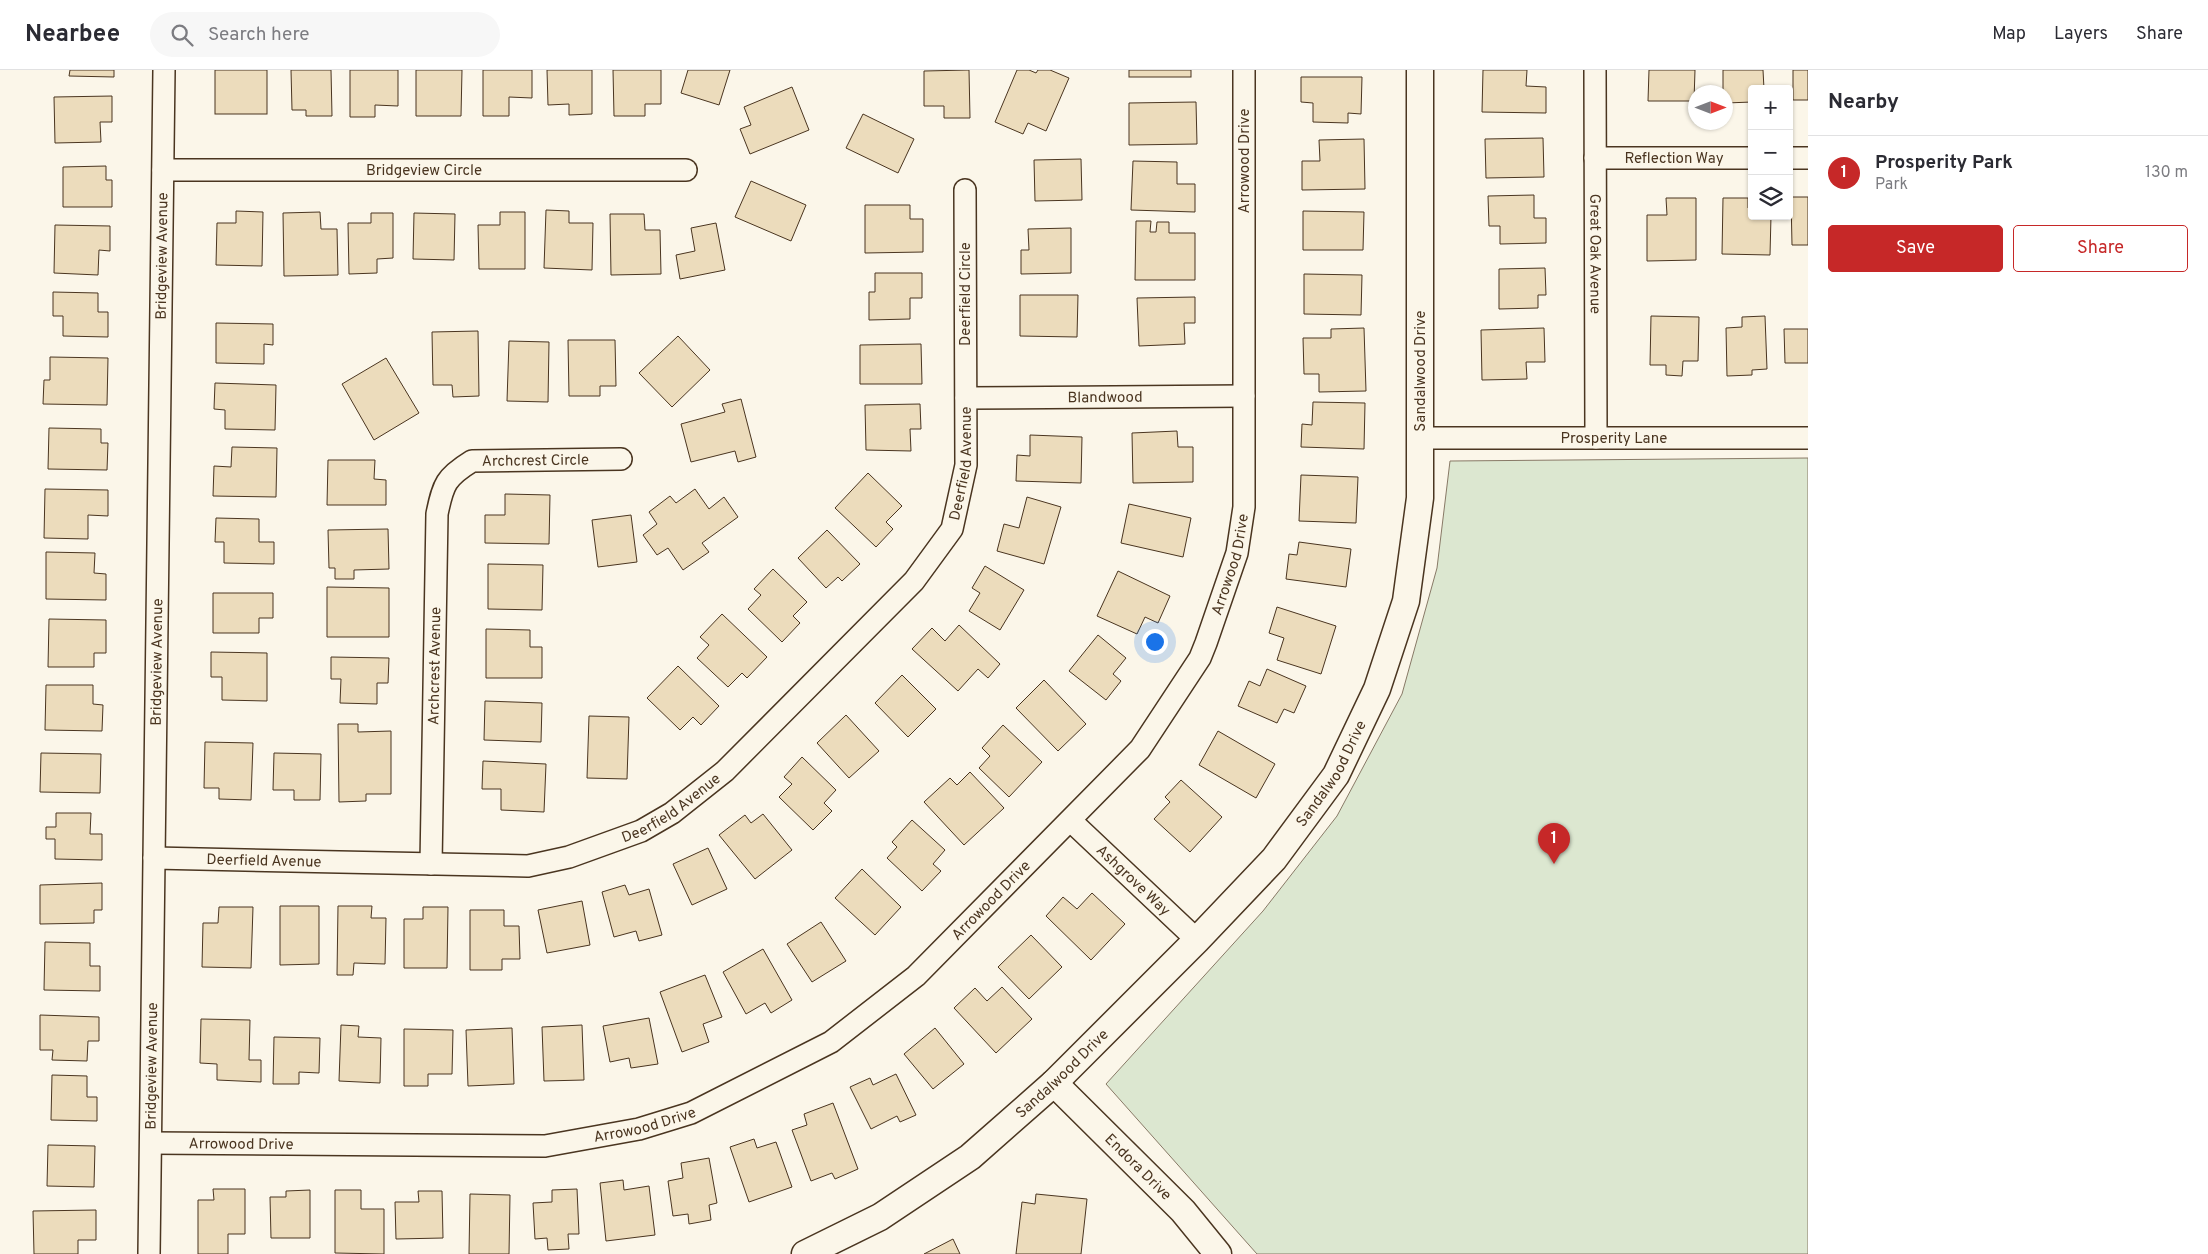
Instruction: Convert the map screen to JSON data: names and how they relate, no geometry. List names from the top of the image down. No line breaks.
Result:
{"streets":{"street":["Reflection Way","Arrowood Drive","Bridgeview Circle","Great Oak Avenue","Bridgeview Avenue","Deerfield Circle","Sandalwood Drive","Blandwood","Prosperity Lane","Archcrest Circle","Deerfield Avenue","Archcrest Avenue","Ashgrove Way","Endora Drive"]},"crossings":[["Reflection Way","Great Oak Avenue"],["Arrowood Drive","Bridgeview Avenue"],["Arrowood Drive","Blandwood"],["Arrowood Drive","Ashgrove Way"],["Bridgeview Circle","Bridgeview Avenue"],["Great Oak Avenue","Prosperity Lane"],["Bridgeview Avenue","Deerfield Avenue"],["Deerfield Circle","Blandwood"],["Deerfield Circle","Deerfield Avenue"],["Sandalwood Drive","Prosperity Lane"],["Sandalwood Drive","Ashgrove Way"],["Sandalwood Drive","Endora Drive"],["Blandwood","Deerfield Avenue"],["Archcrest Circle","Archcrest Avenue"],["Deerfield Avenue","Archcrest Avenue"]],"north":"right","page":{"header":"Nearbee","search":"Search here","nav":["Map","Layers","Share"],"heading":"Nearby","map_buttons":["+","−"],"list":[{"mark":"1","name":"Prosperity Park","note":"Park","value":"130 m"}],"buttons":["Save","Share"],"pins":"1"}}
